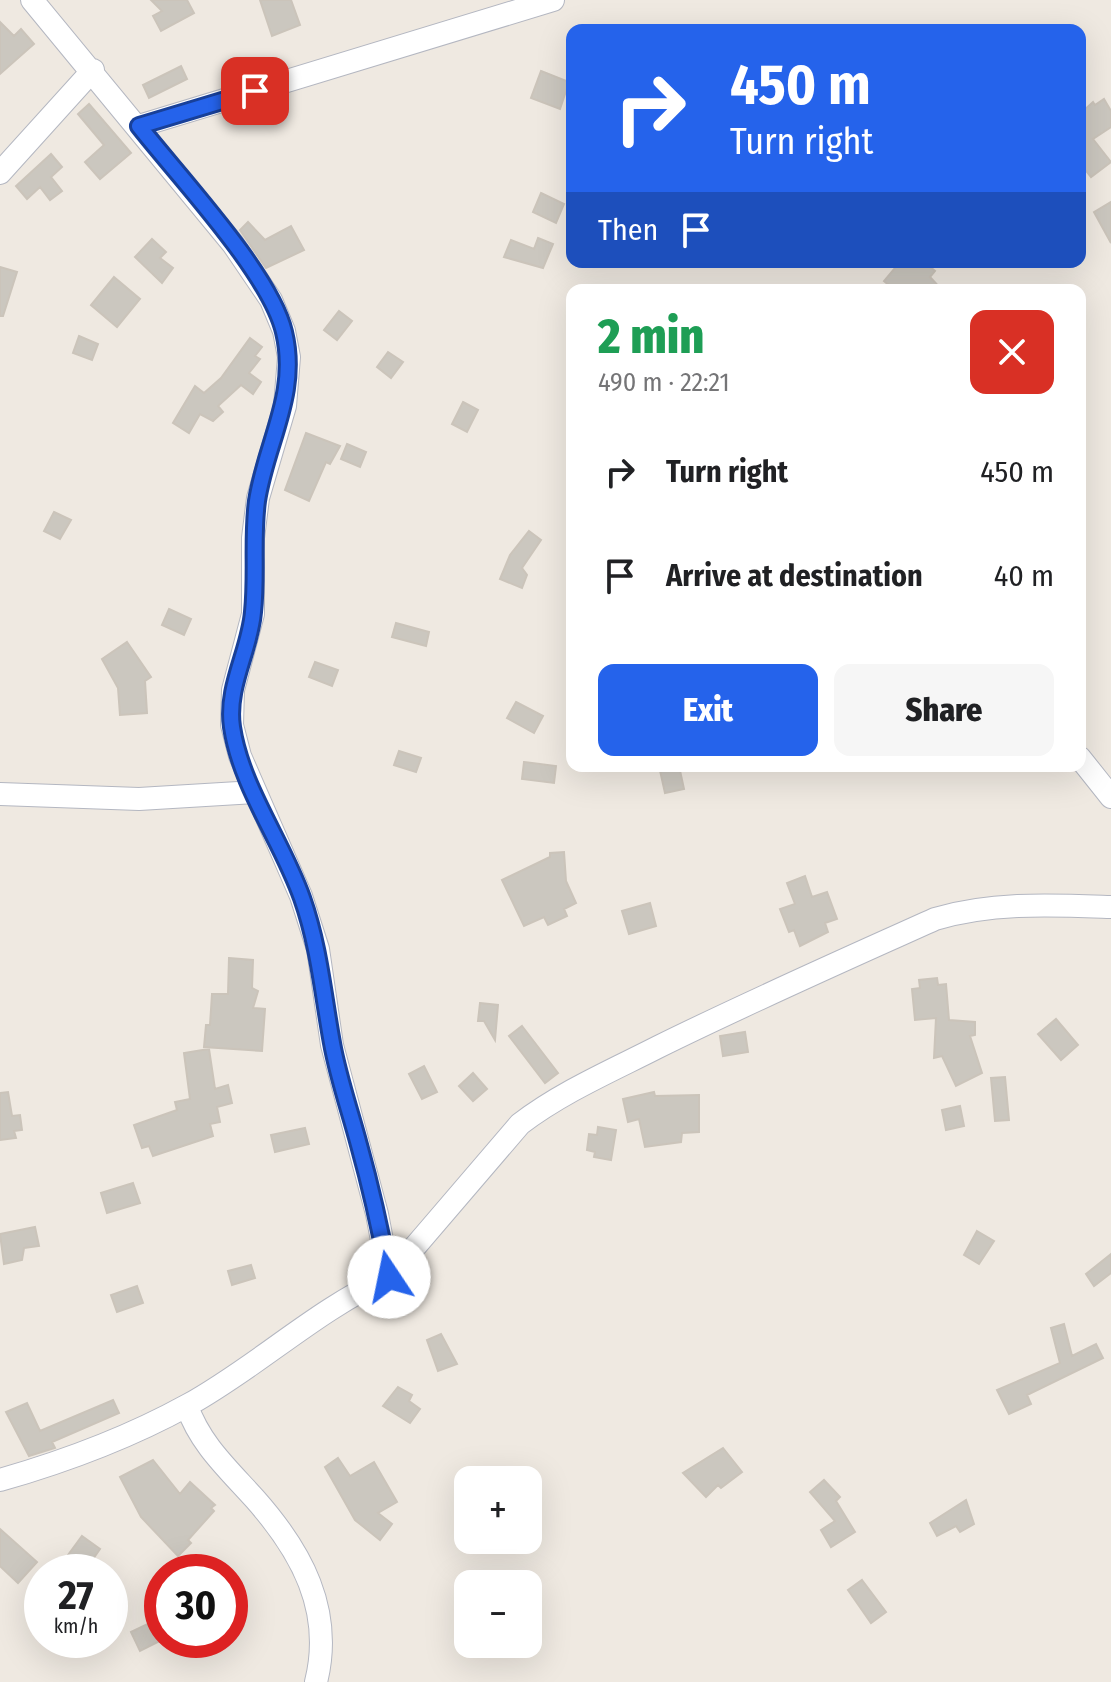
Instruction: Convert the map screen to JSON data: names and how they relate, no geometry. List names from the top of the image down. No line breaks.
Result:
{"page":{"turn":["450 m","Turn right"],"then":"Then","heading":["2 min","490 m · 22:21"],"list":[{"name":"Turn right","value":"450 m"},{"name":"Arrive at destination","value":"40 m"}],"buttons":["Exit","Share"],"map_buttons":["+","−"],"speed":"27 km/h","limit":"30"}}
